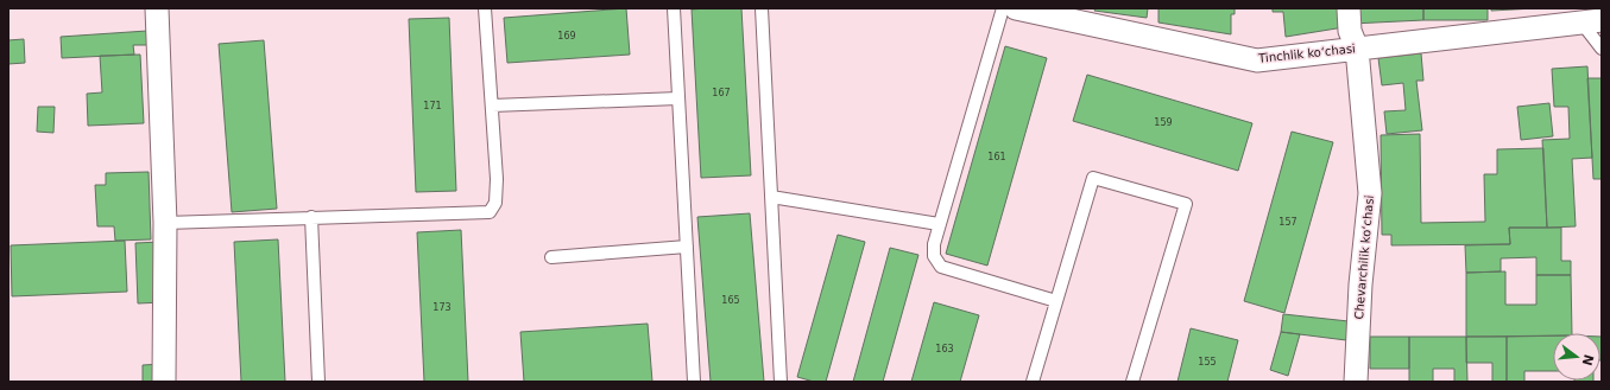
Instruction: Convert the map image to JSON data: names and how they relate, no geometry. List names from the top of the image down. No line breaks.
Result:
{"streets":{"street":["Tinchlik koʻchasi","Chevarchilik koʻchasi"]},"crossings":[["Tinchlik koʻchasi","Chevarchilik koʻchasi"]],"house_numbers":["169","167","171","159","161","157","165","173","163","155"],"north":"right"}
